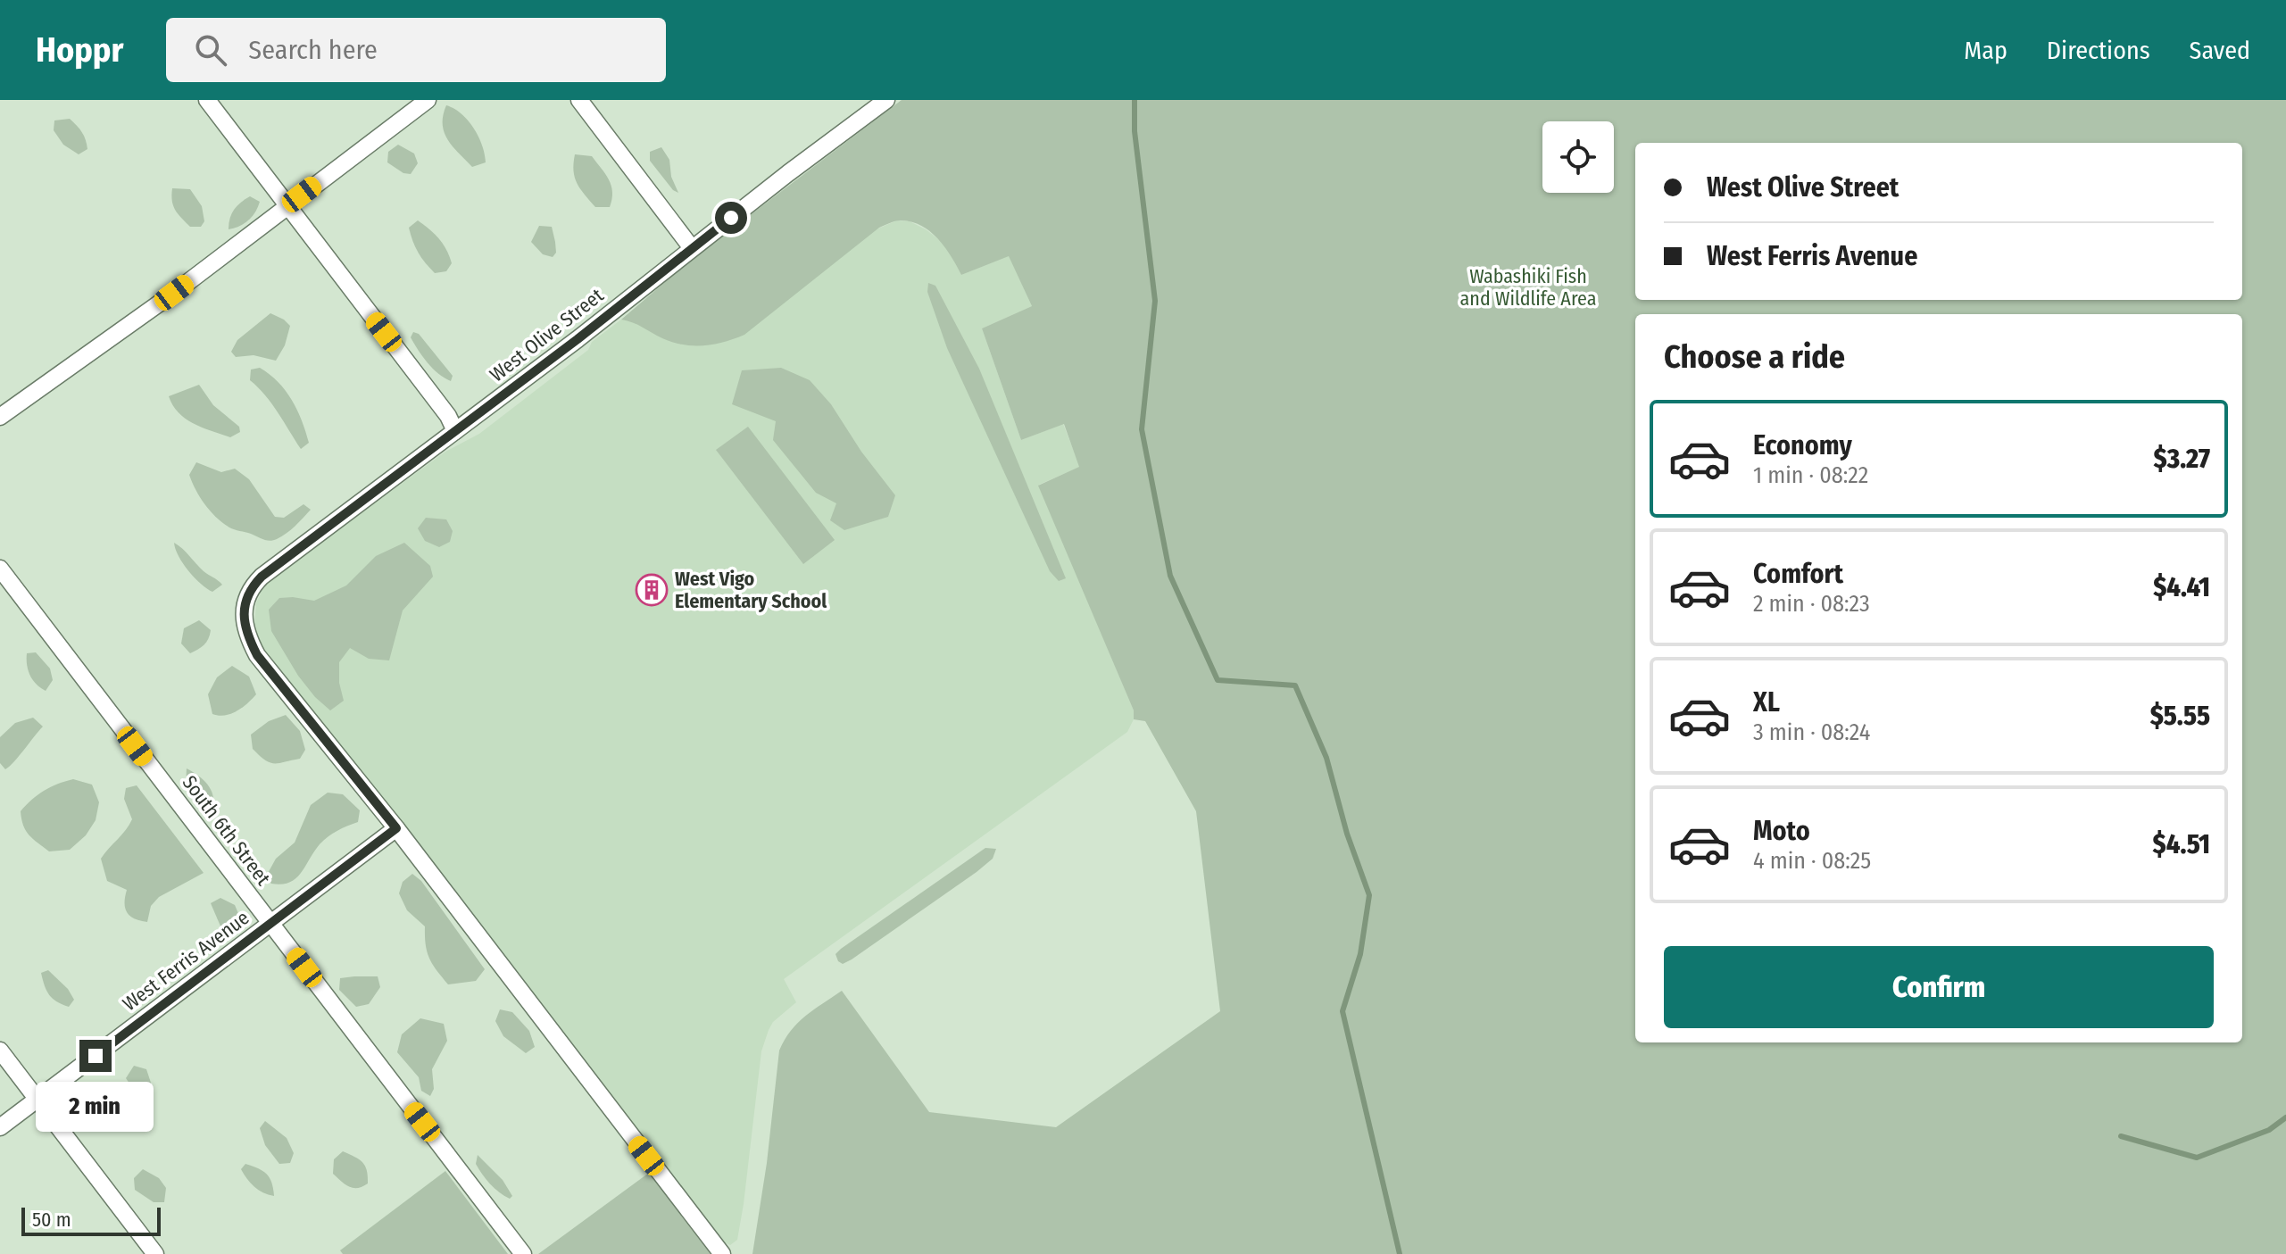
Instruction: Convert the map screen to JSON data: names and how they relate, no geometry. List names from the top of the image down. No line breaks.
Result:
{"streets":{"street":["West Olive Street","South 6th Street","West Ferris Avenue"]},"crossings":[["West Olive Street","West Ferris Avenue"],["South 6th Street","West Ferris Avenue"]],"parks":["Wabashiki Fish and Wildlife Area"],"places":{"building":["West Vigo Elementary School"]},"scale_bar":"50 m","page":{"header":"Hoppr","search":"Search here","nav":["Map","Directions","Saved"],"banner":["West Olive Street","West Ferris Avenue"],"heading":"Choose a ride","list":[{"name":"Economy","note":"1 min · 08:22","value":"$3.27"},{"name":"Comfort","note":"2 min · 08:23","value":"$4.41"},{"name":"XL","note":"3 min · 08:24","value":"$5.55"},{"name":"Moto","note":"4 min · 08:25","value":"$4.51"}],"buttons":"Confirm","bubble":"2 min","scale":"50 m"}}
